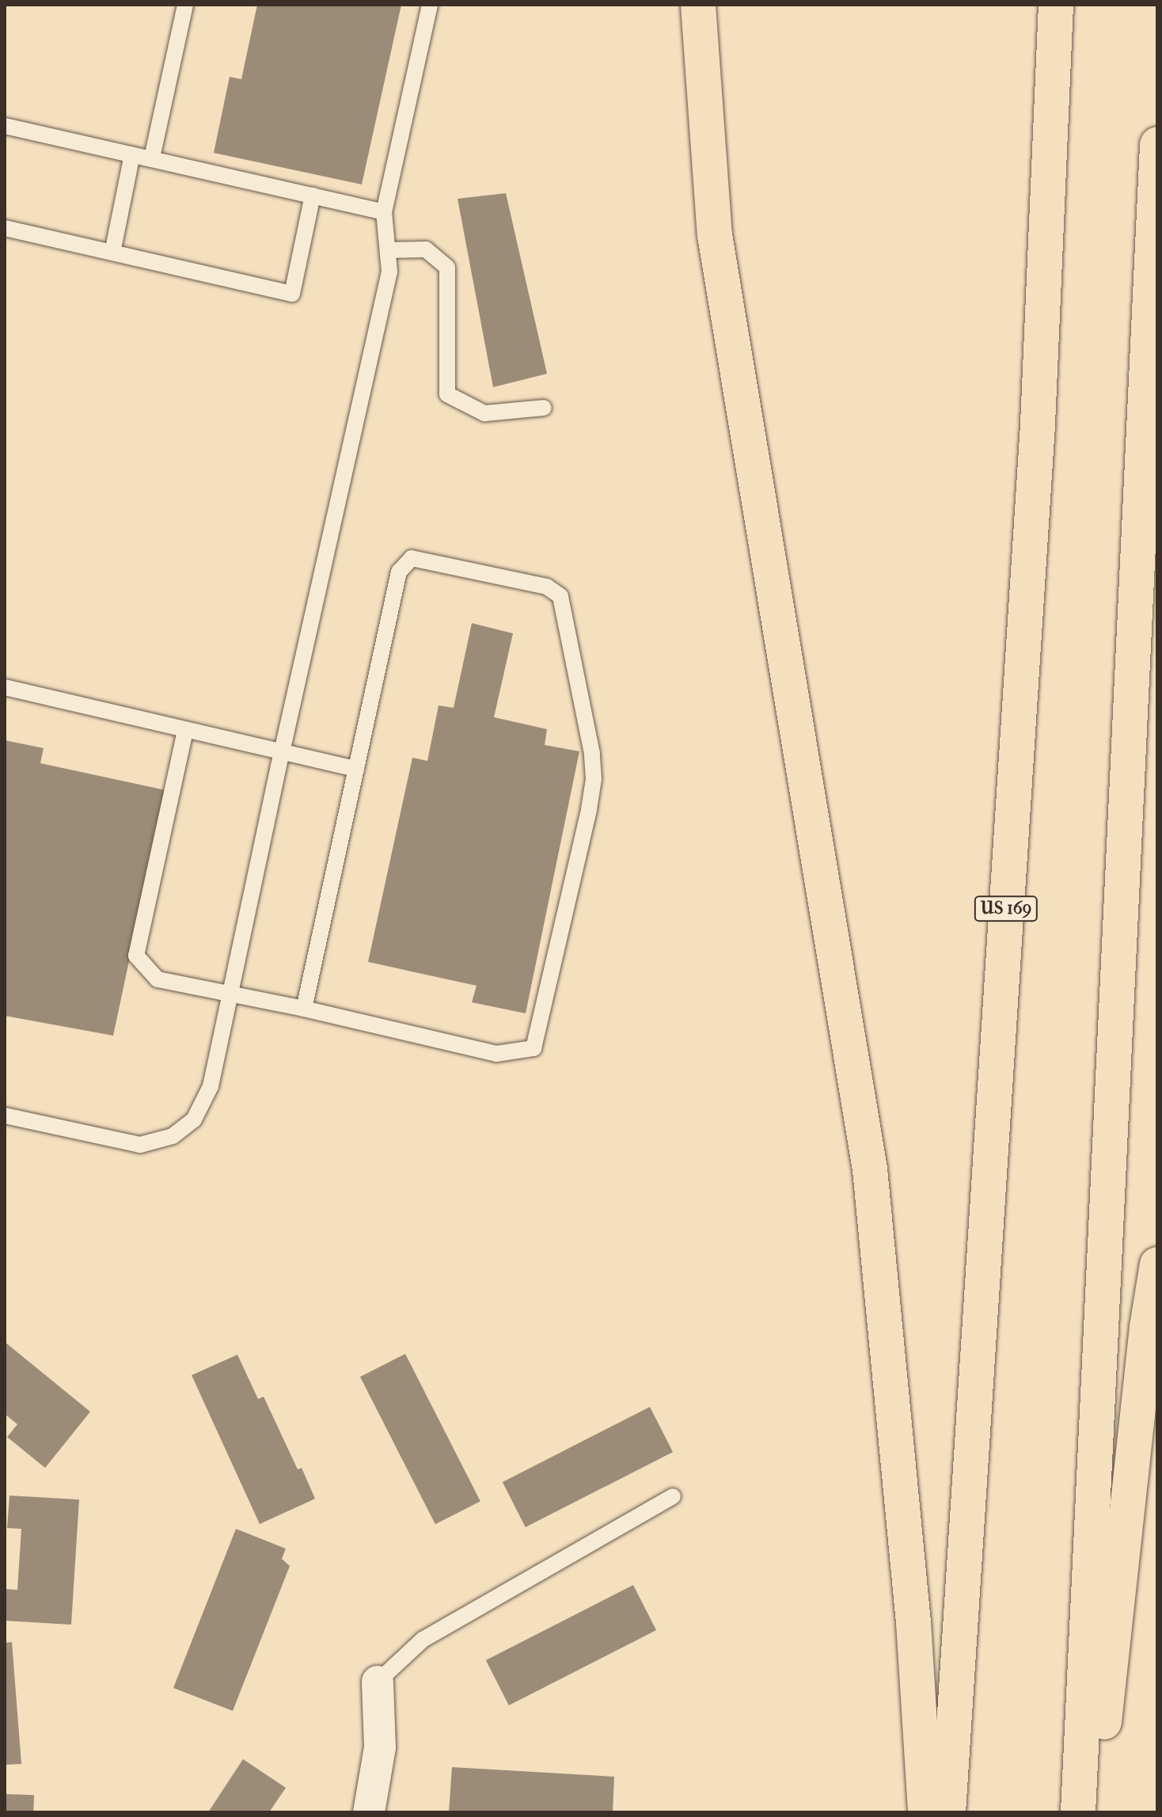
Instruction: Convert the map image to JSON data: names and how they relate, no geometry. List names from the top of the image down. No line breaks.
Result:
{"streets":{"highway":["US 169"]}}
